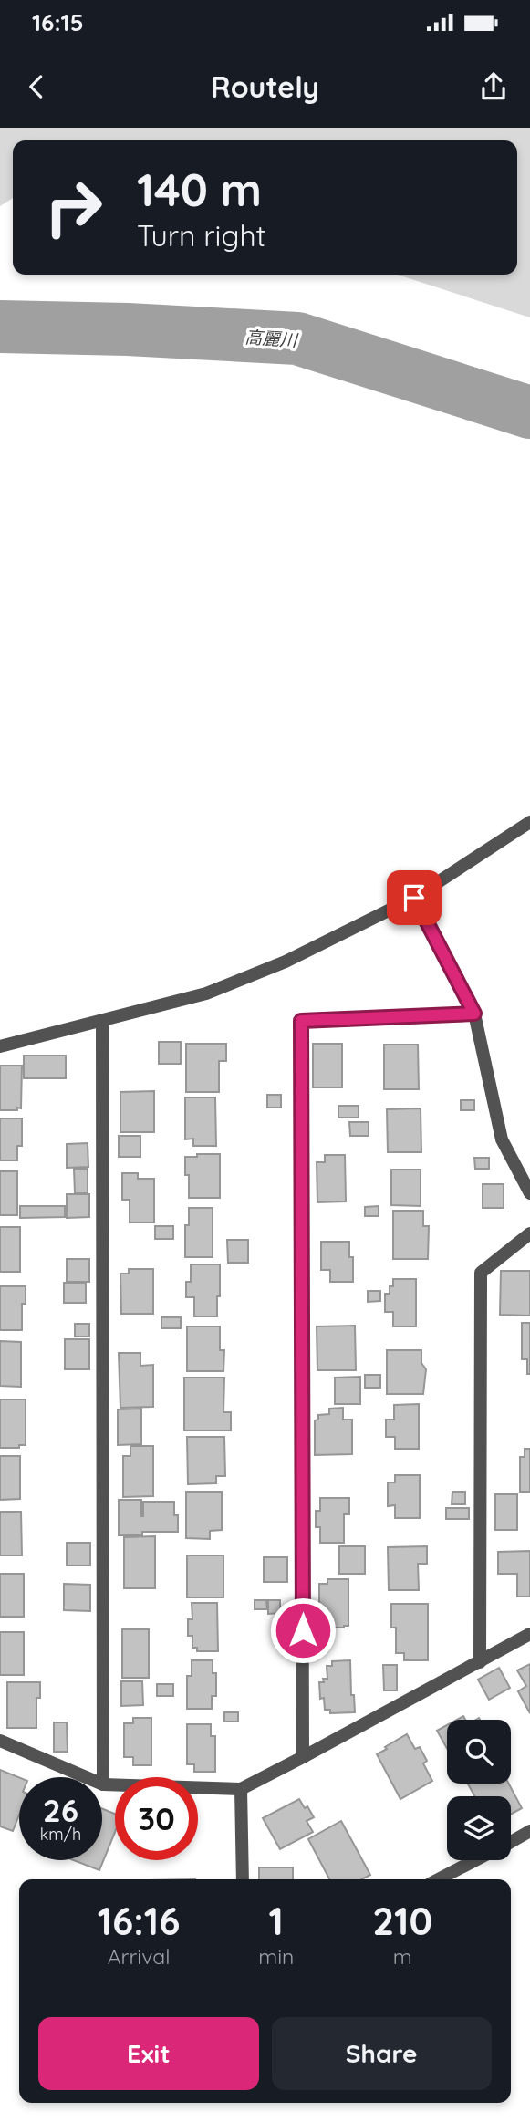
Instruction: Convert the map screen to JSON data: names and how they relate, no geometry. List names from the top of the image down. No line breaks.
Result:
{"water":["高麗川"],"page":{"status":"16:15","header":"Routely","turn":["140 m","Turn right"],"speed":"26 km/h","limit":"30","eta":["16:16","Arrival","1","min","210","m"],"buttons":["Exit","Share"]}}
